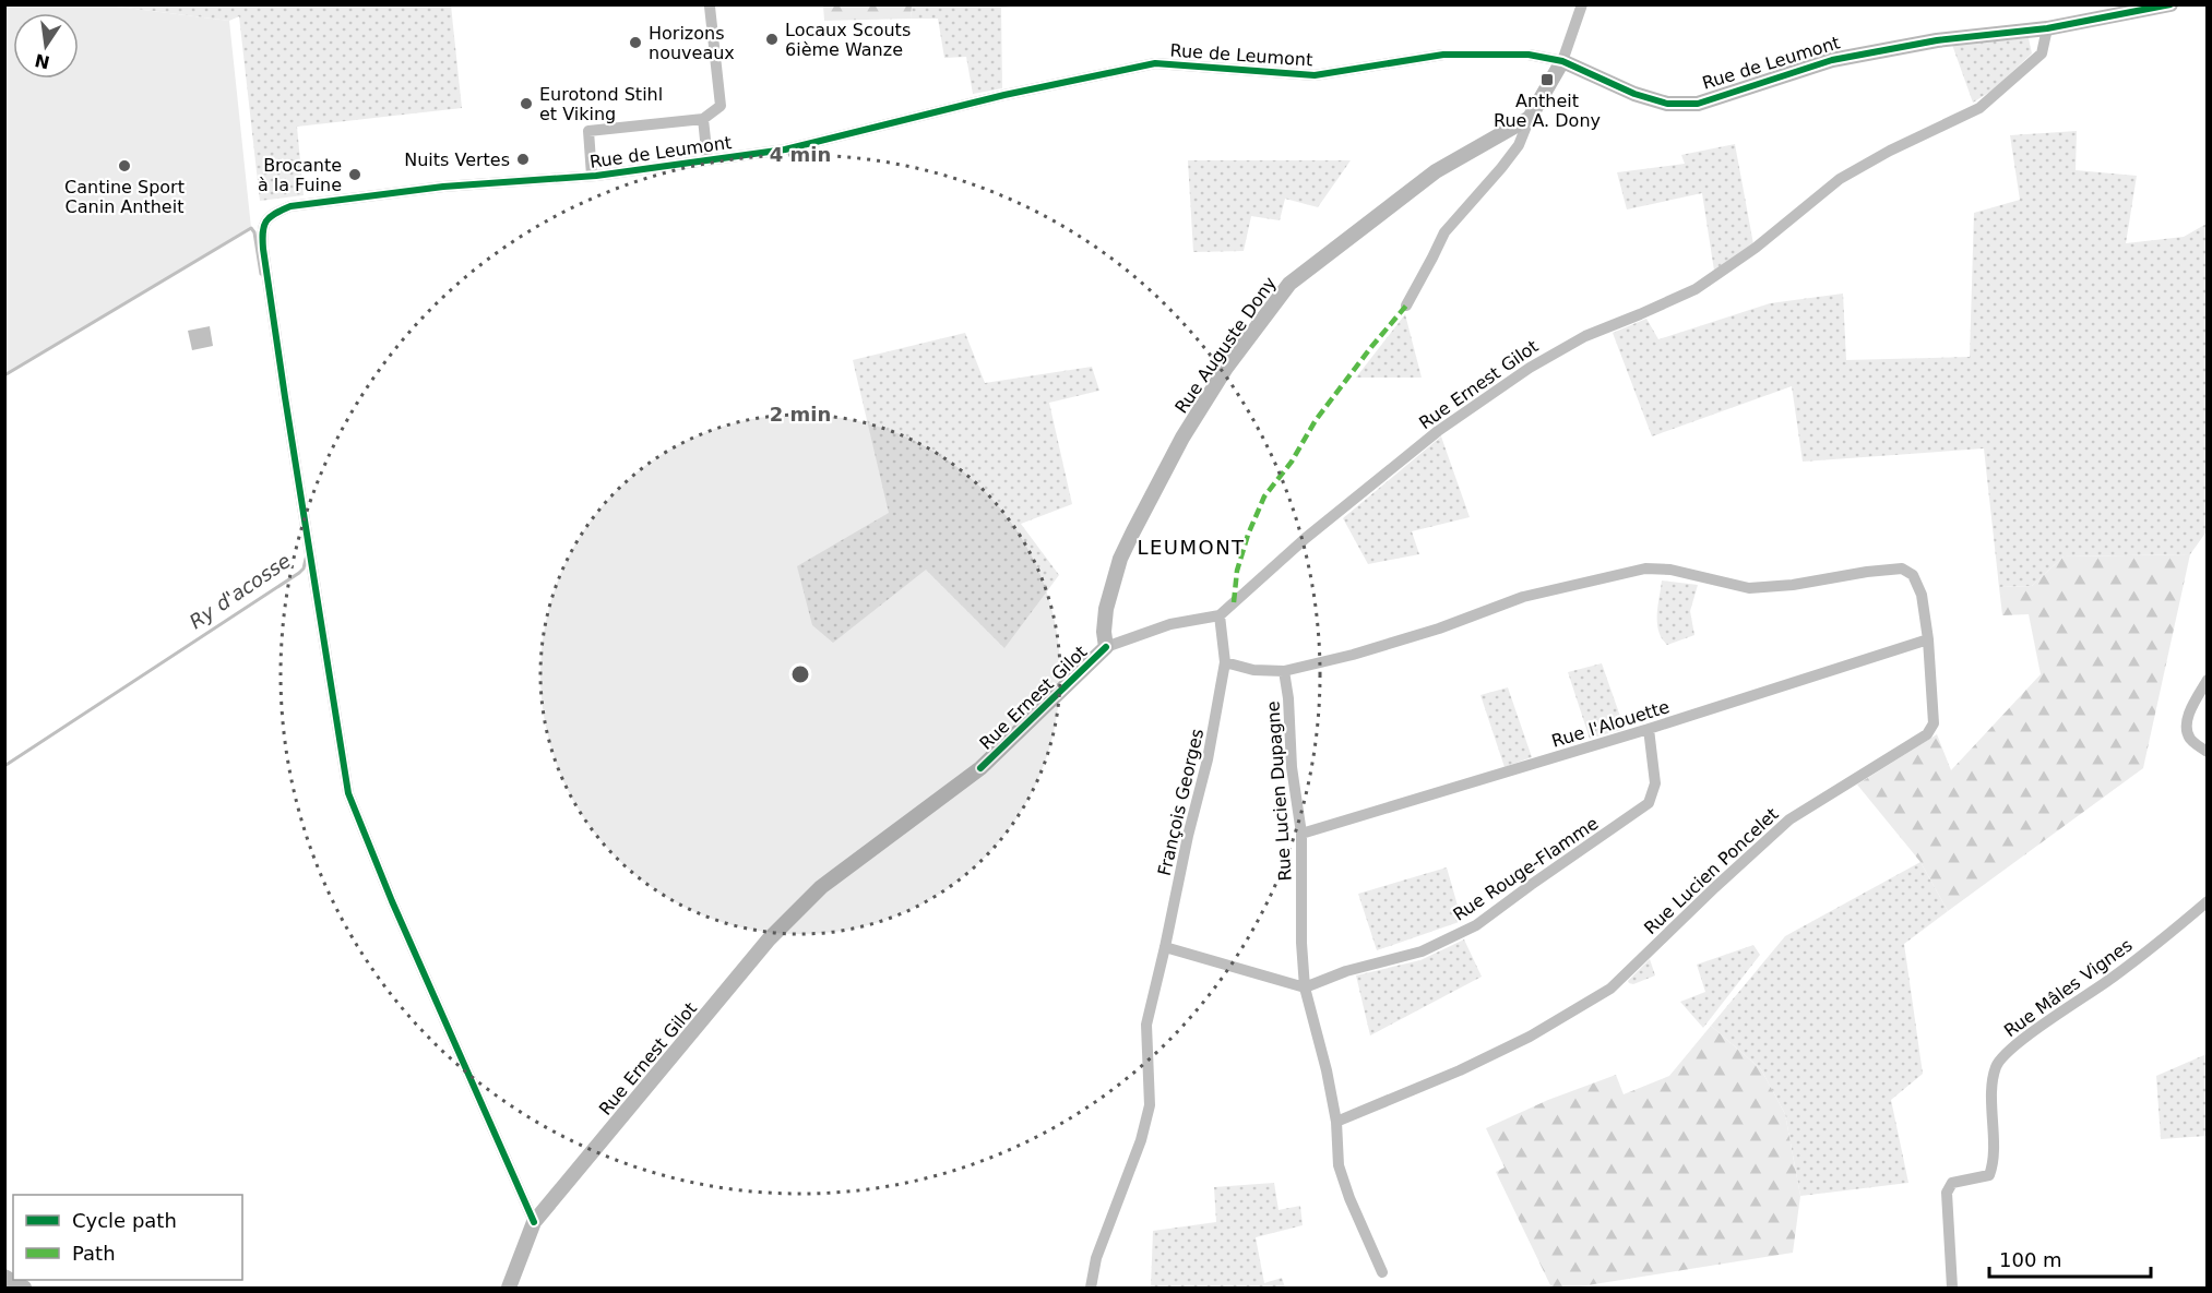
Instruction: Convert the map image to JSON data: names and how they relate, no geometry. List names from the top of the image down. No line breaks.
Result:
{"streets":{"street":["Rue de Leumont","Rue Auguste Dony","Rue Ernest Gilot","Rue l'Alouette","Rue Lucien Dupagne","François Georges","Rue Rouge-Flamme","Rue Lucien Poncelet","Rue Mâles Vignes"]},"crossings":[["Rue de Leumont","Rue Ernest Gilot"],["Rue Auguste Dony","Rue Ernest Gilot"],["Rue Ernest Gilot","François Georges"],["Rue l'Alouette","Rue Lucien Dupagne"],["Rue l'Alouette","Rue Rouge-Flamme"],["Rue l'Alouette","Rue Lucien Poncelet"],["Rue Lucien Dupagne","Rue Rouge-Flamme"],["Rue Lucien Dupagne","Rue Lucien Poncelet"],["François Georges","Rue Lucien Poncelet"]],"districts":["LEUMONT"],"water":["Ry d'acosse"],"places":{"other":["Locaux Scouts 6ième Wanze","Horizons nouveaux","Eurotond Stihl et Viking","Nuits Vertes","Cantine Sport Canin Antheit","Brocante à la Fuine"],"transit":["Antheit Rue A. Dony"]},"legend":["Cycle path","Path"],"scale_bar":"100 m","north":"bottom","rings":["4 min","2 min"]}
